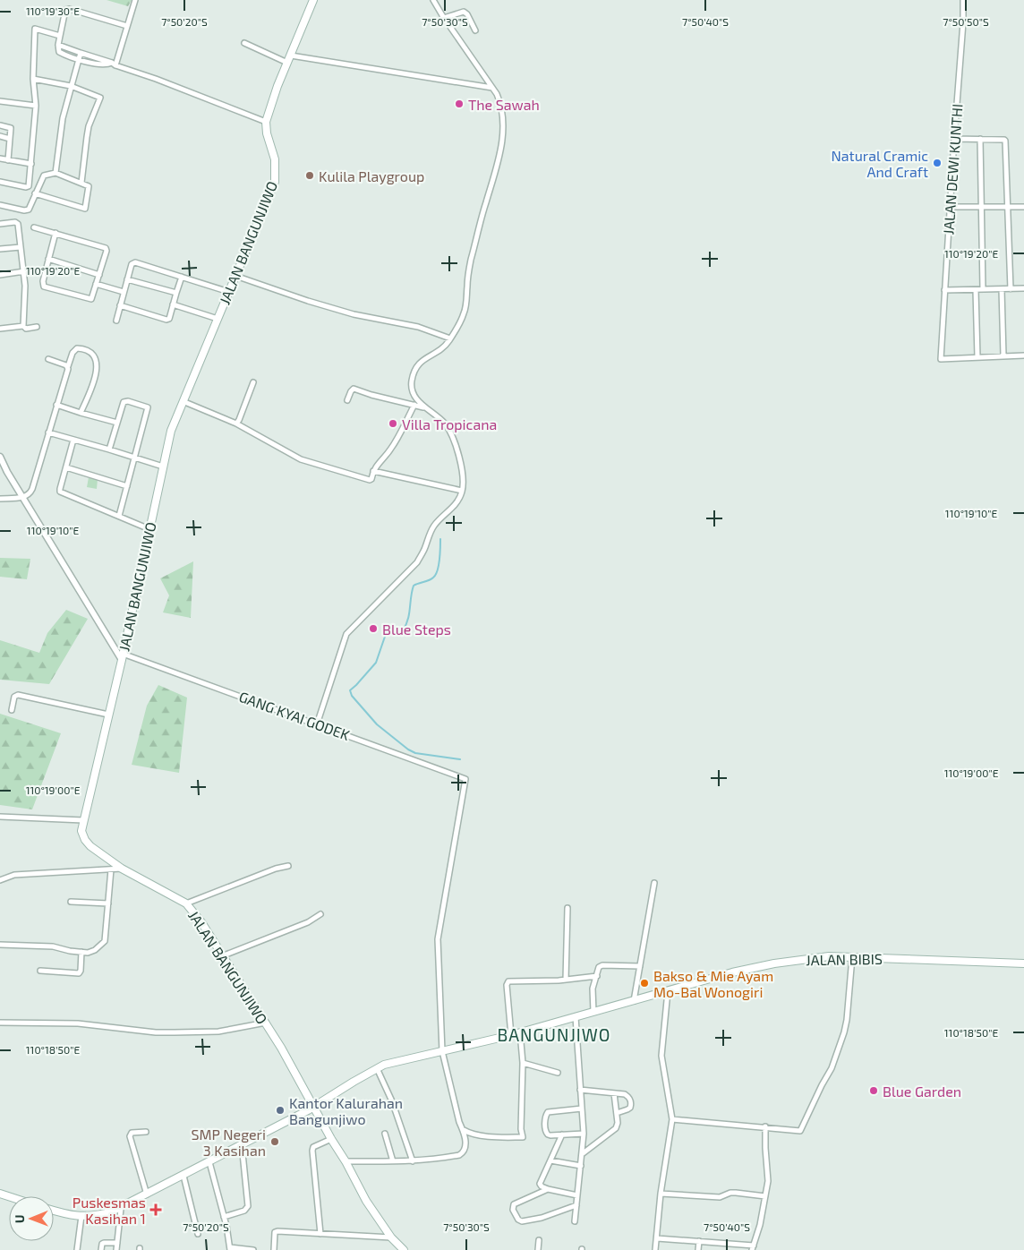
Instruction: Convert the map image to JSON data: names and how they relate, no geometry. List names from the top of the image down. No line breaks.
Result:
{"streets":{"main road":["JALAN BANGUNJIWO","JALAN BIBIS"],"street":["JALAN DEWI KUNTHI","GANG KYAI GODEK"]},"crossings":[["JALAN BANGUNJIWO","GANG KYAI GODEK"],["JALAN BANGUNJIWO","JALAN BIBIS"],["GANG KYAI GODEK","JALAN BIBIS"]],"districts":["BANGUNJIWO"],"places":{"other":["The Sawah","Natural Cramic And Craft","Kulila Playgroup","Villa Tropicana","Blue Steps","Bakso & Mie Ayam Mo-Bal Wonogiri","Blue Garden","Kantor Kalurahan Bangunjiwo","SMP Negeri 3 Kasihan"],"health":["Puskesmas Kasihan 1"]},"north":"left","coordinates":["110°19'30\"E","7°50'20\"S","7°50'30\"S","7°50'40\"S","7°50'50\"S","110°19'20\"E","110°19'10\"E","110°19'00\"E","110°18'50\"E"]}
